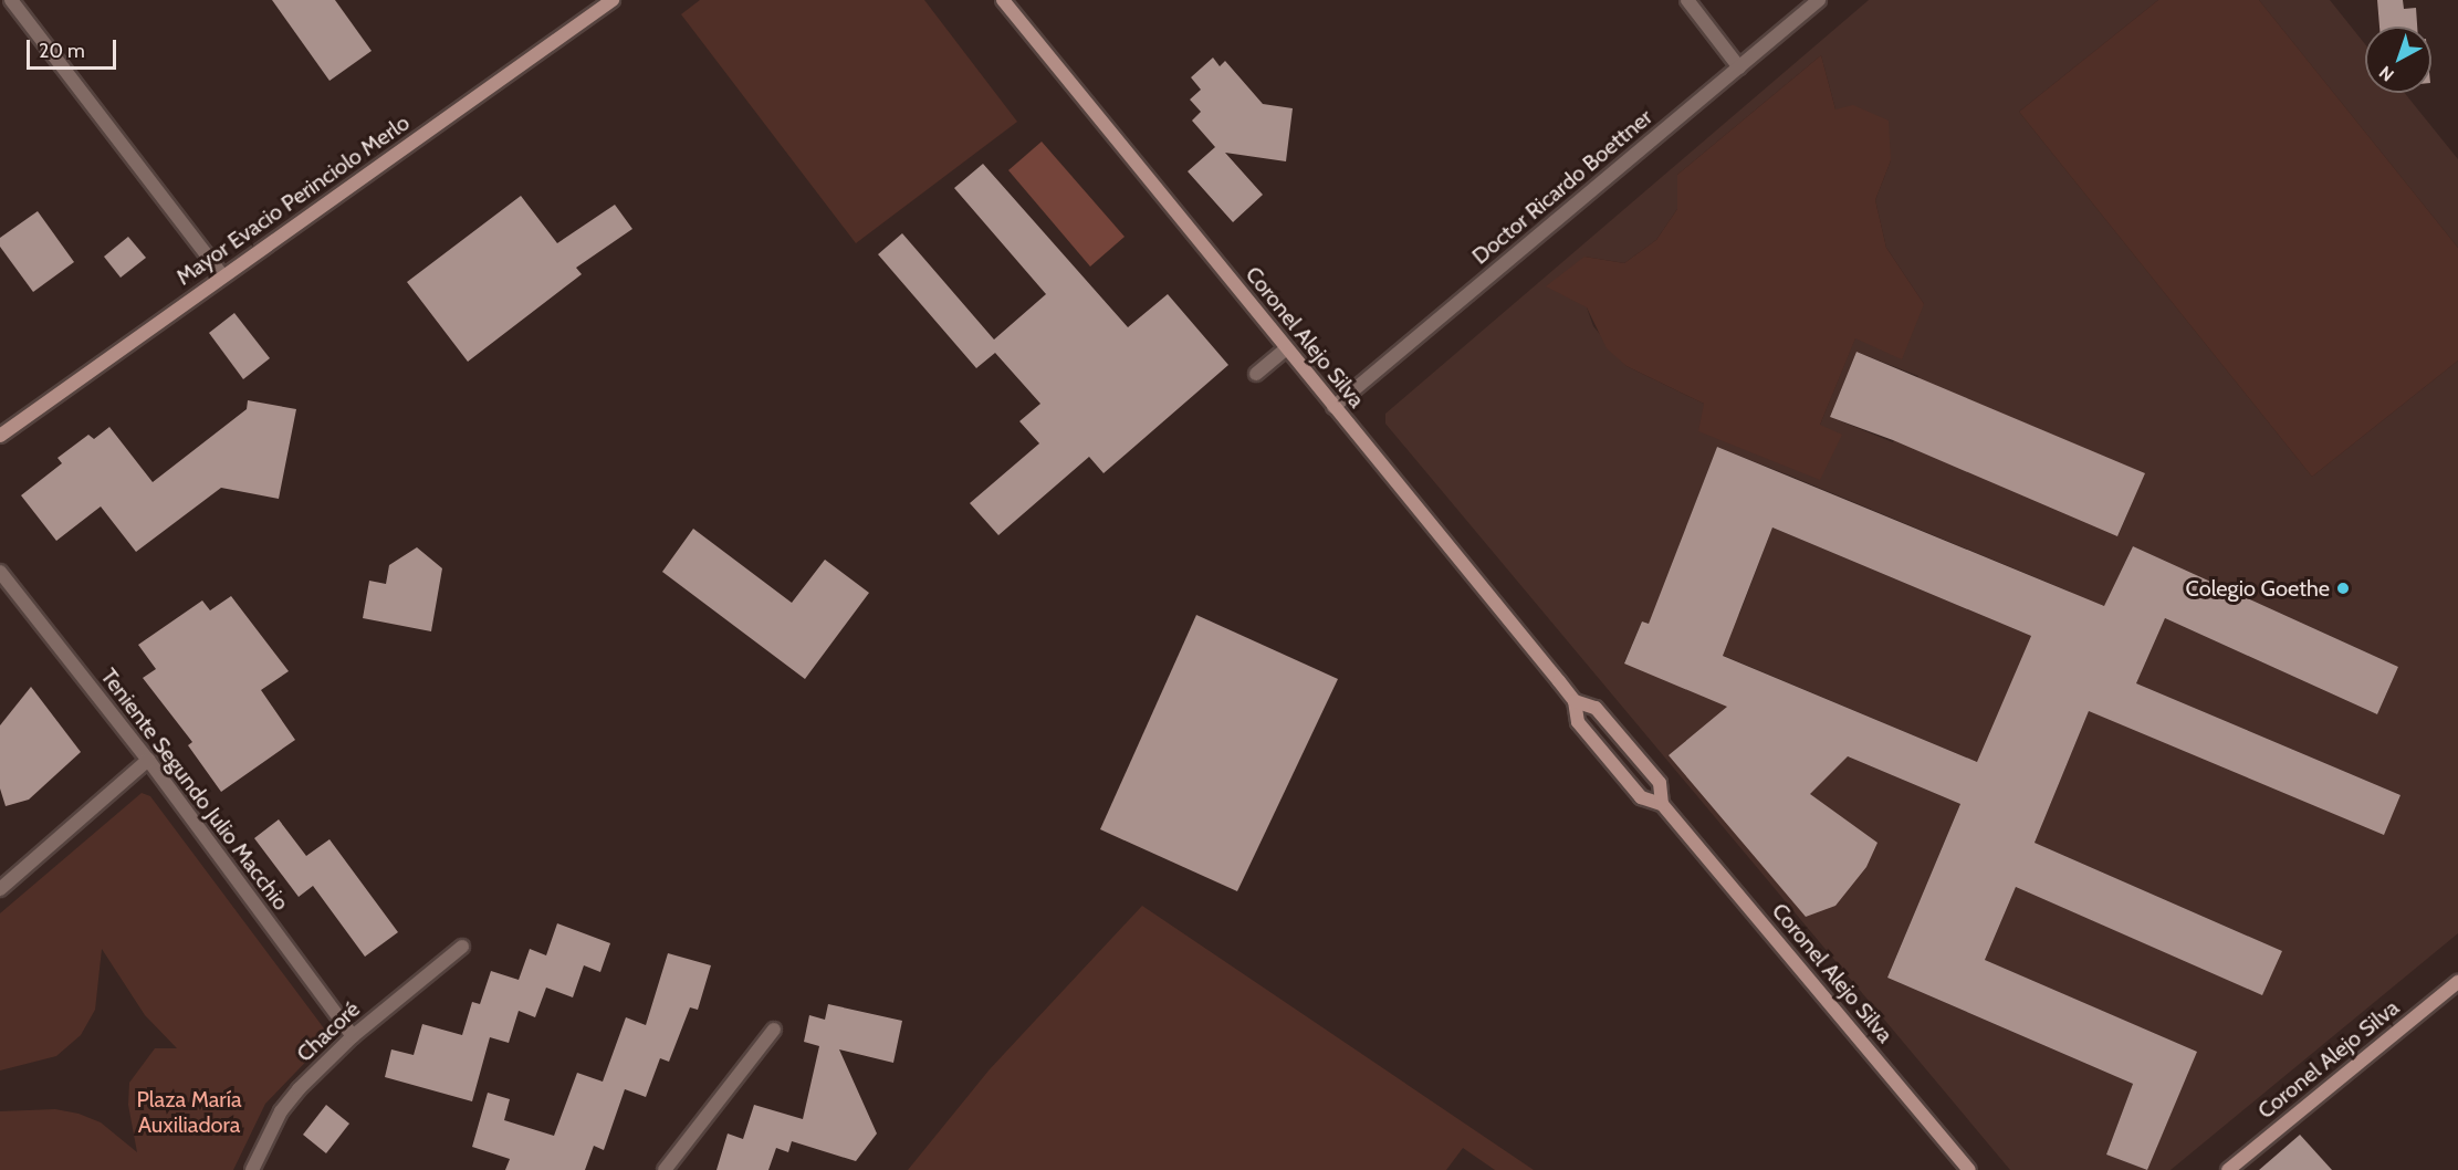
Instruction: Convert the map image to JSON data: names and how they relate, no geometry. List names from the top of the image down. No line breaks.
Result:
{"streets":{"main road":["Mayor Evacio Perinciolo Merlo","Coronel Alejo Silva"],"street":["Doctor Ricardo Boettner","Teniente Segundo Julio Macchio","Chacoré"]},"crossings":[["Doctor Ricardo Boettner","Coronel Alejo Silva"],["Teniente Segundo Julio Macchio","Chacoré"]],"parks":["Plaza María Auxiliadora"],"places":["Colegio Goethe"],"scale_bar":"20 m","north":"bottom left"}
